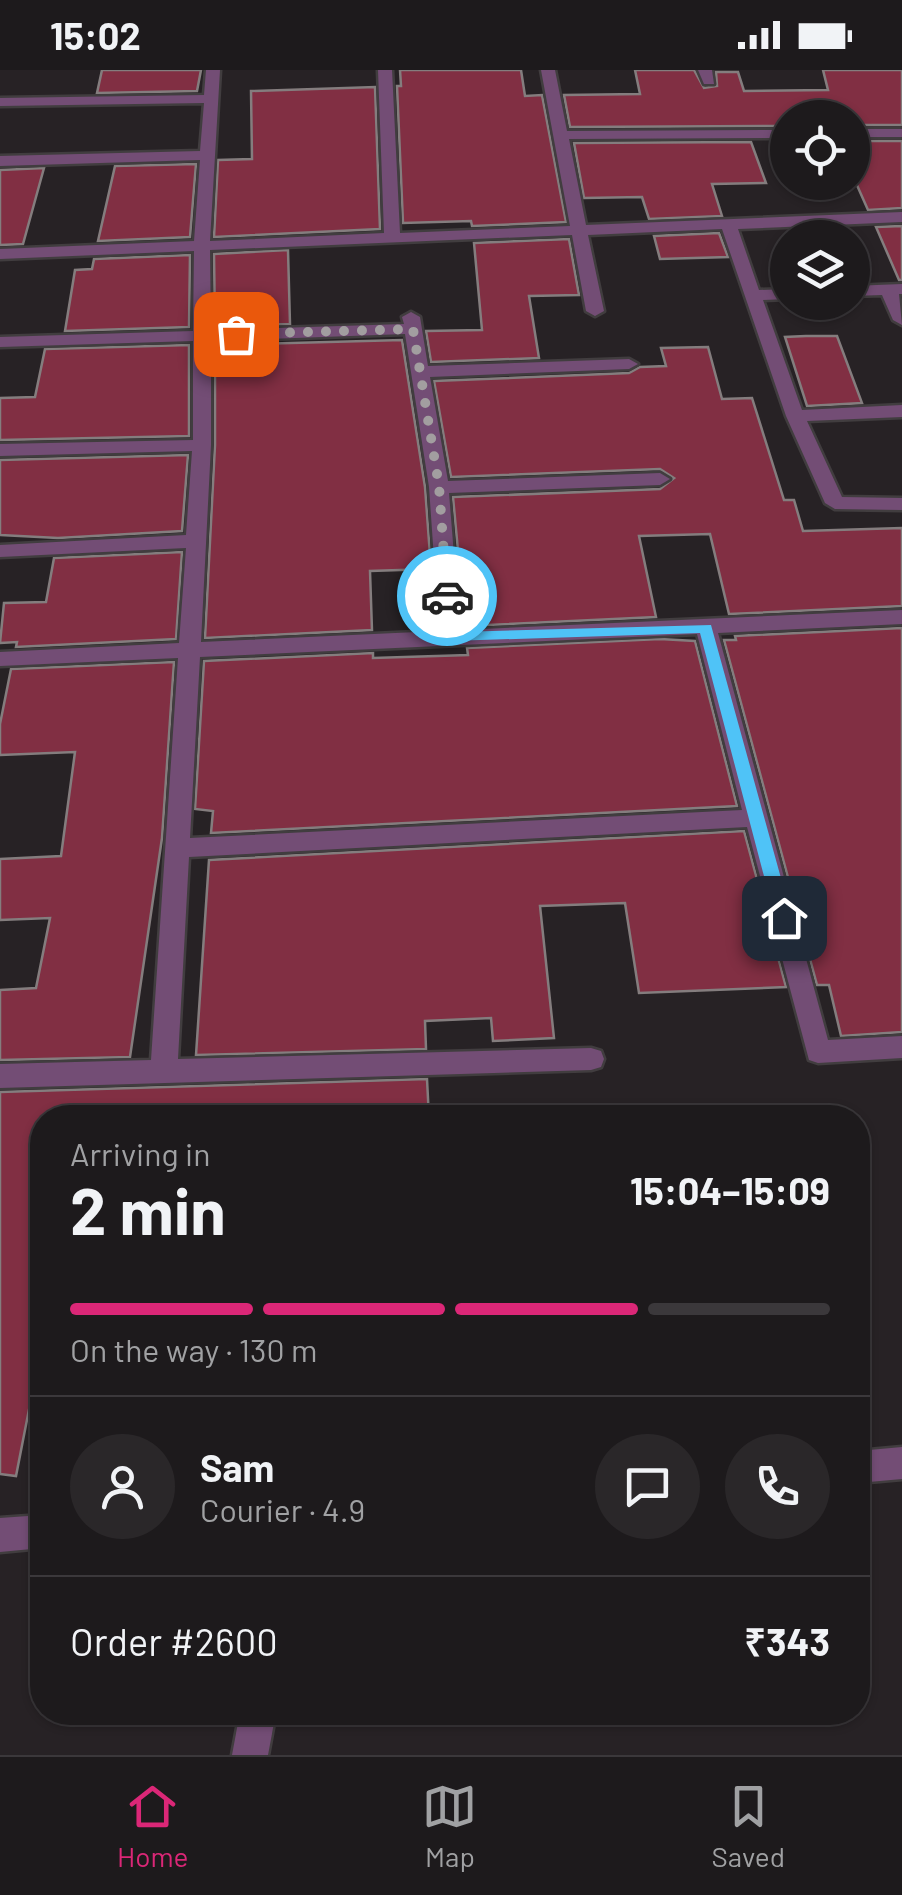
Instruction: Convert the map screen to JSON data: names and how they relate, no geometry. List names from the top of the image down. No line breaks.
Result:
{"page":{"status":"15:02","heading":["2 min","Arriving in","15:04–15:09"],"panel":["Sam","Courier · 4.9","Order #2600","₹343"],"bar":"On the way · 130 m","tabs":["Home","Map","Saved"]}}
